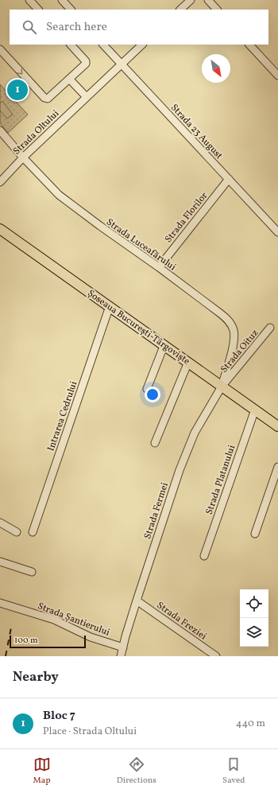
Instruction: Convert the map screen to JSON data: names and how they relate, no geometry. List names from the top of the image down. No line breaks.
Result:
{"streets":{"main road":["Șoseaua București-Târgoviște"],"street":["Strada 23 August","Strada Oltului","Strada Florilor","Strada Luceafărului","Strada Oituz","Intrarea Cedrului","Strada Platanului","Strada Fermei","Strada Șantierului","Strada Freziei"]},"crossings":[["Strada 23 August","Strada Oltului"],["Strada 23 August","Strada Florilor"],["Strada Oltului","Strada Luceafărului"],["Strada Florilor","Strada Luceafărului"],["Strada Luceafărului","Șoseaua București-Târgoviște"],["Strada Luceafărului","Strada Oituz"],["Strada Luceafărului","Strada Fermei"],["Șoseaua București-Târgoviște","Strada Oituz"],["Șoseaua București-Târgoviște","Intrarea Cedrului"],["Șoseaua București-Târgoviște","Strada Platanului"],["Șoseaua București-Târgoviște","Strada Fermei"],["Strada Oituz","Strada Fermei"],["Strada Fermei","Strada Șantierului"],["Strada Fermei","Strada Freziei"]],"scale_bar":"100 m","north":"bottom right","page":{"search":"Search here","pins":"1","scale":"100 m","heading":"Nearby","list":[{"mark":"1","name":"Bloc 7","note":"Place · Strada Oltului","value":"440 m"}],"nav":["Map","Directions","Saved"]}}
